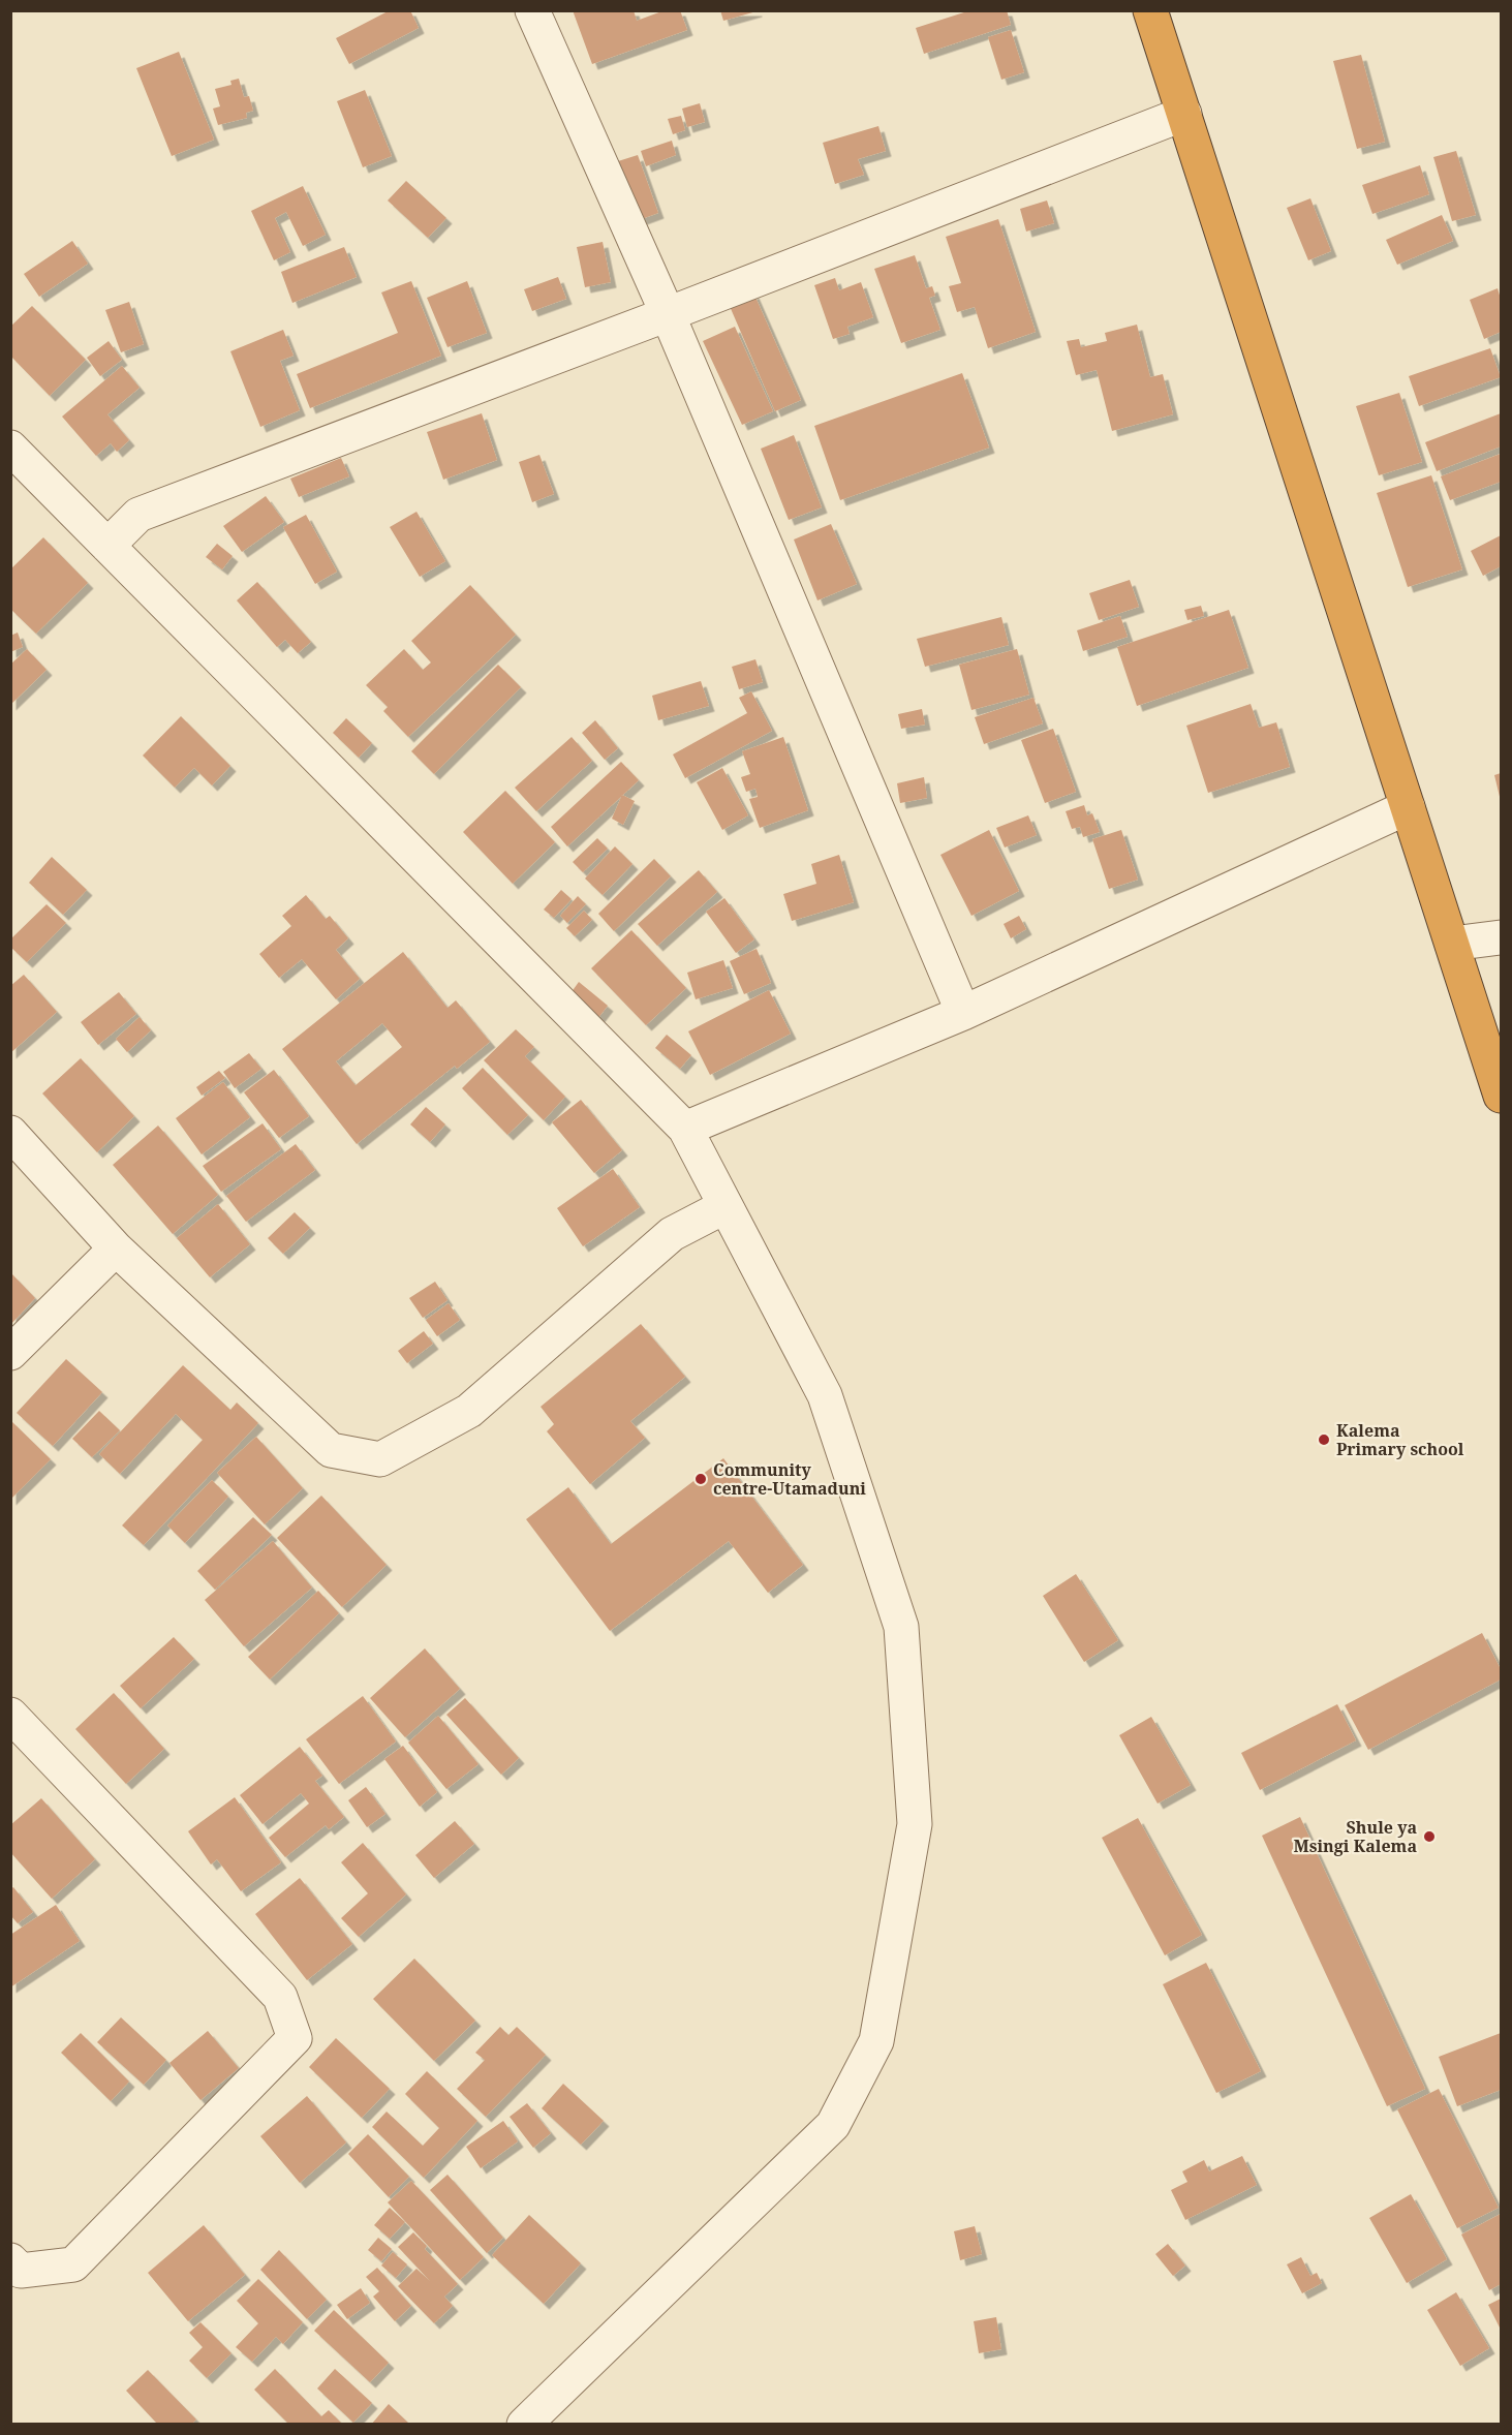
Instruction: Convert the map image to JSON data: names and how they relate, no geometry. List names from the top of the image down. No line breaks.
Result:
{"places":["Kalema Primary school","Community centre-Utamaduni","Shule ya Msingi Kalema"]}
